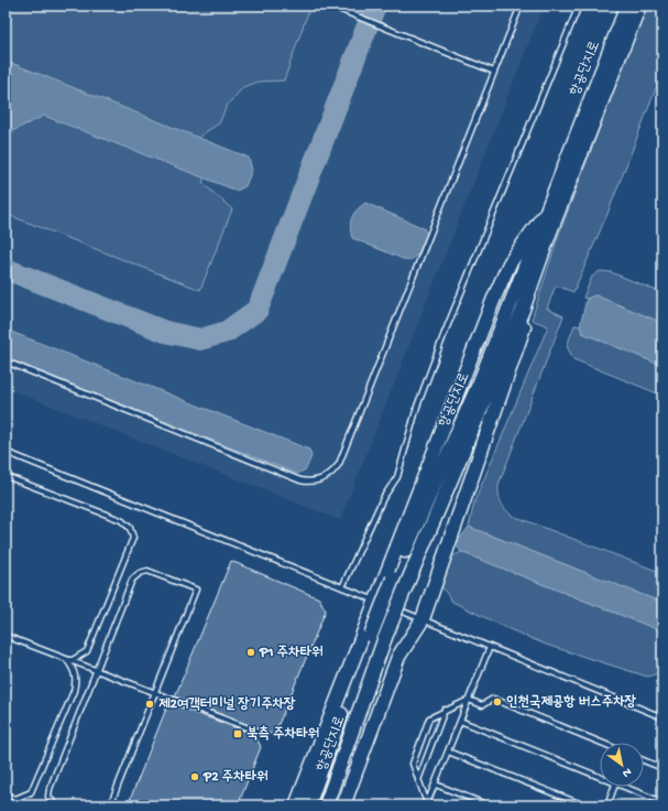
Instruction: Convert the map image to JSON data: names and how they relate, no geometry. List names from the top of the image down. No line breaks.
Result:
{"streets":{"street":["항공단지로"]},"places":{"other":["P1 주차타워","인천국제공항 버스주차장","제2여객터미널 장기주차장","P2 주차타워"],"transit":["북측 주차타워"]},"north":"bottom right"}
